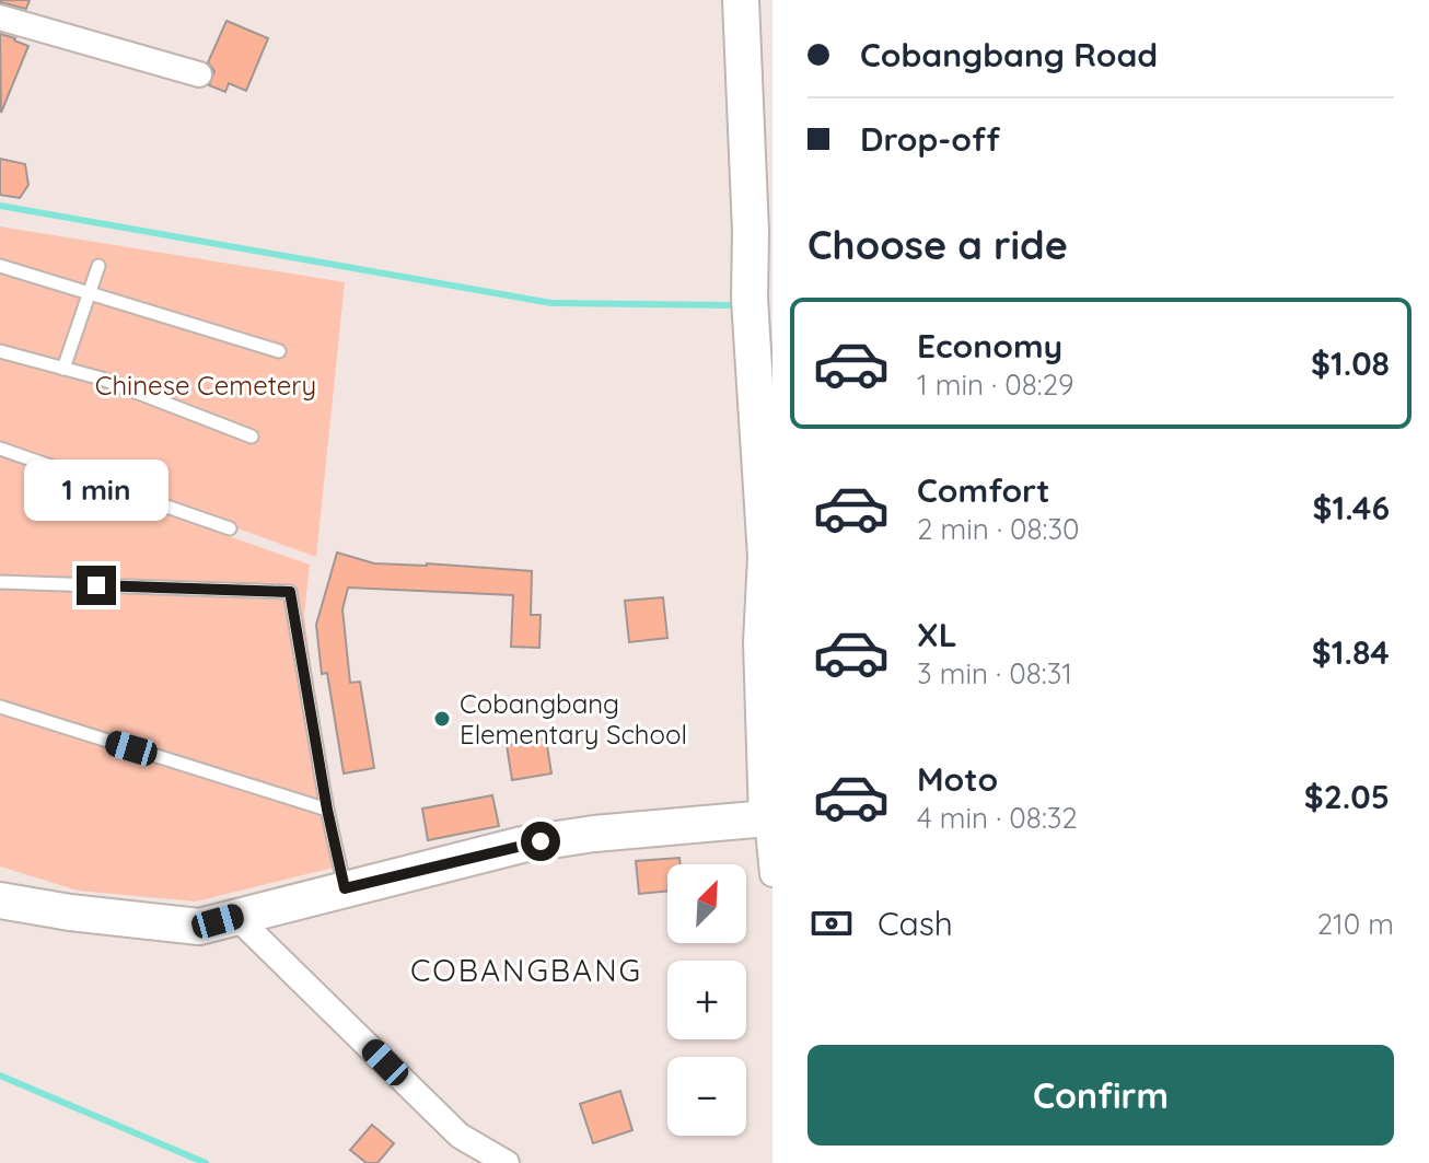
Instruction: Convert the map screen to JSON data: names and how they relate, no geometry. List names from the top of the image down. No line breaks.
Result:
{"districts":["COBANGBANG"],"parks":["Chinese Cemetery"],"places":["Cobangbang Elementary School"],"north":"top right","page":{"banner":["Cobangbang Road","Drop-off"],"heading":"Choose a ride","list":[{"name":"Economy","note":"1 min · 08:29","value":"$1.08"},{"name":"Comfort","note":"2 min · 08:30","value":"$1.46"},{"name":"XL","note":"3 min · 08:31","value":"$1.84"},{"name":"Moto","note":"4 min · 08:32","value":"$2.05"}],"bubble":"1 min","map_buttons":["+","−"],"pay":["Cash","210 m"],"buttons":"Confirm"}}
